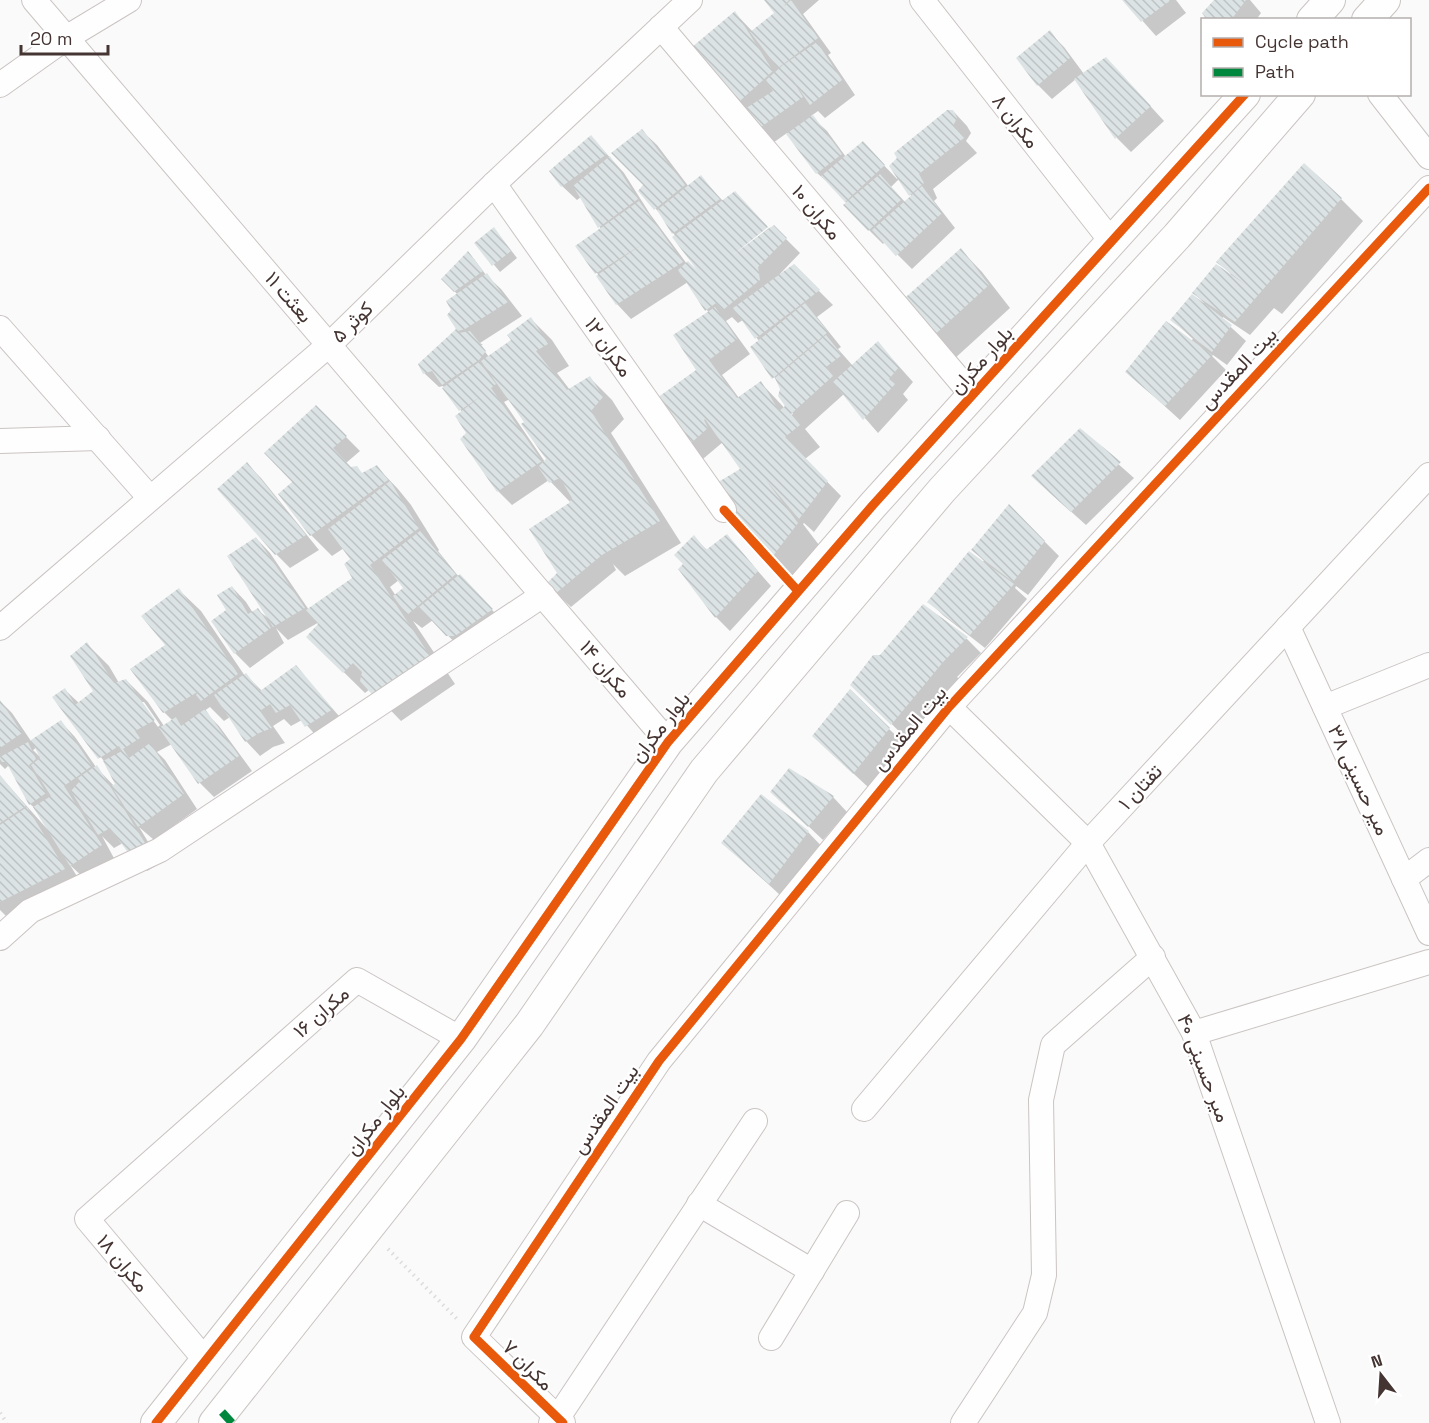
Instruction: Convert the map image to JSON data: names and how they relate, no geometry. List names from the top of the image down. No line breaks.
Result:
{"streets":{"street":["مکران ۸","مکران ۱۰","بعثت ۱۱","کوثر ۵","مکران ۱۲","بلوار مکران","بیت المقدس","مکران ۱۴","میر حسینی ۳۸","تفتان ۱","مکران ۱۶","میر حسینی ۴۰","مکران ۱۸","مکران ۷"]},"crossings":[["مکران ۸","بلوار مکران"],["مکران ۱۰","کوثر ۵"],["مکران ۱۰","بلوار مکران"],["بعثت ۱۱","کوثر ۵"],["بعثت ۱۱","مکران ۱۴"],["کوثر ۵","مکران ۱۲"],["بلوار مکران","مکران ۱۴"],["بلوار مکران","مکران ۱۶"],["بلوار مکران","مکران ۱۸"],["بیت المقدس","میر حسینی ۴۰"],["بیت المقدس","مکران ۷"],["میر حسینی ۳۸","تفتان ۱"],["تفتان ۱","میر حسینی ۴۰"],["مکران ۱۶","مکران ۱۸"]],"legend":["Cycle path","Path"],"scale_bar":"20 m","north":"top"}
